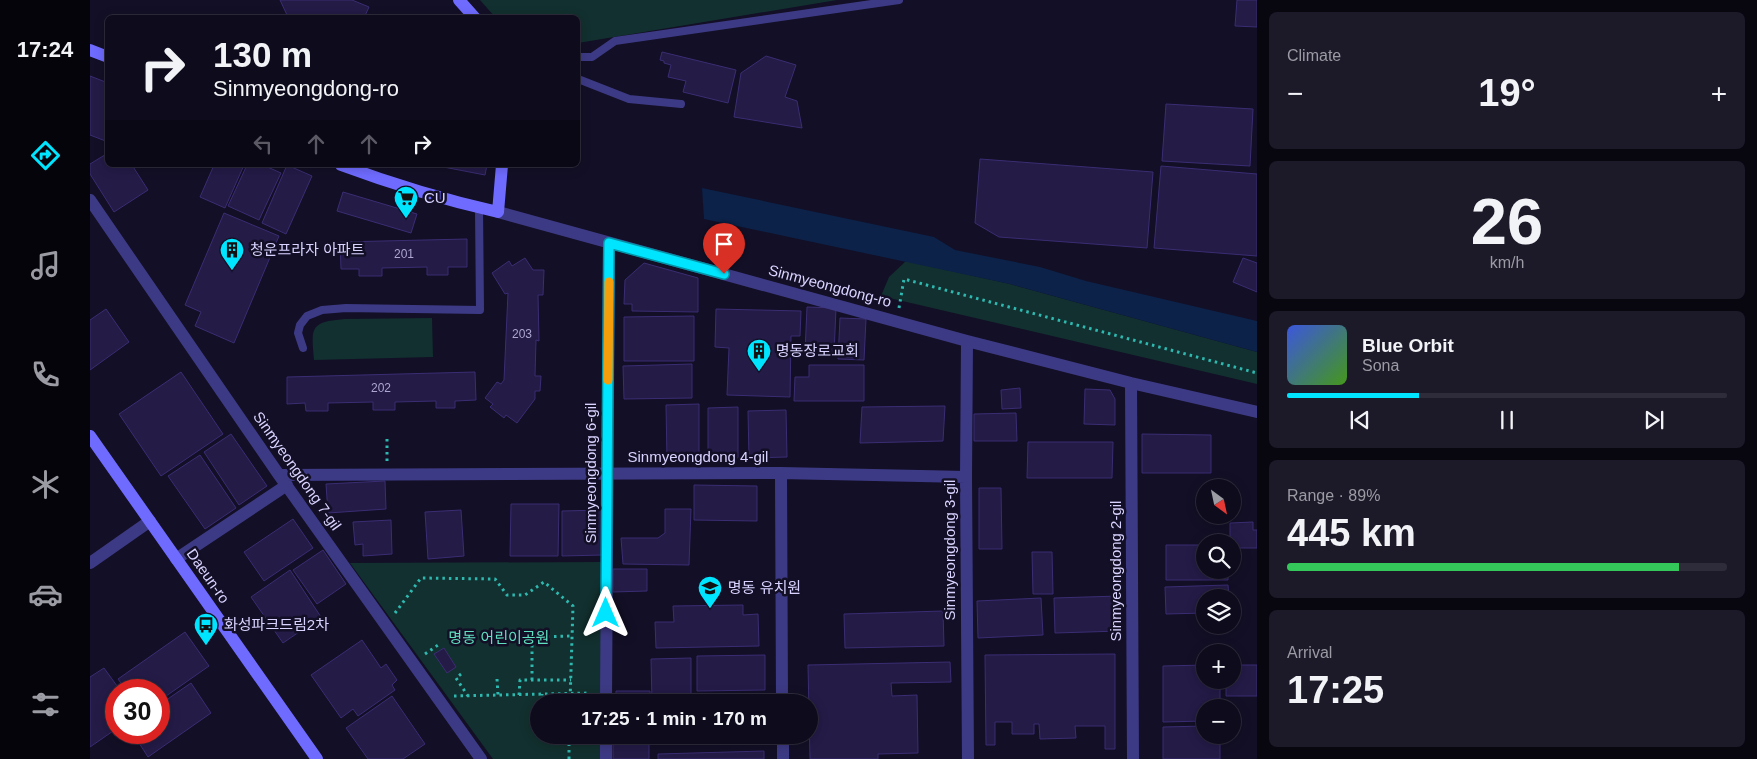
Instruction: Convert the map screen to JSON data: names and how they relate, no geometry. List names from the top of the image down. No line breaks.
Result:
{"streets":{"street":["Sinmyeongdong-ro","Sinmyeongdong 4-gil","Sinmyeongdong 7-gil","Sinmyeongdong 6-gil","Sinmyeongdong 3-gil","Sinmyeongdong 2-gil","Daeun-ro"]},"crossings":[["Sinmyeongdong-ro","Sinmyeongdong 6-gil"],["Sinmyeongdong-ro","Sinmyeongdong 3-gil"],["Sinmyeongdong-ro","Sinmyeongdong 2-gil"],["Sinmyeongdong 4-gil","Sinmyeongdong 7-gil"],["Sinmyeongdong 4-gil","Sinmyeongdong 6-gil"],["Sinmyeongdong 4-gil","Sinmyeongdong 3-gil"]],"parks":["명동 어린이공원"],"places":{"supermarket":["CU"],"building":["청운프라자 아파트","명동장로교회"],"school or university":["명동 유치원"],"bus stop":["화성파크드림2차"]},"house_numbers":["201","203","202"],"north":"bottom right","page":{"tabs":"17:24","tile":["Climate",["26","km/h"],["Range · 89%","445 km"],["Arrival","17:25"]],"turn":["130 m","Sinmyeongdong-ro"],"heat":["−","19°","+"],"song":["Blue Orbit","Sona"],"map_buttons":["+","−"],"limit":"30","trip":"17:25 · 1 min · 170 m"}}
